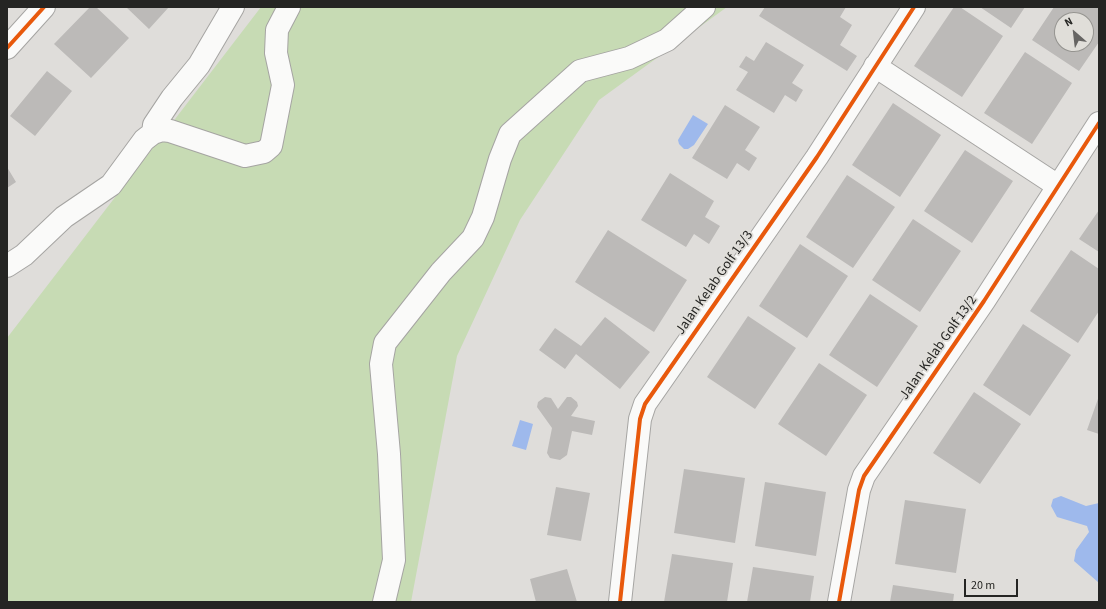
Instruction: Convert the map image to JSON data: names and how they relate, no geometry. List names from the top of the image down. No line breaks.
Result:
{"streets":{"street":["Jalan Kelab Golf 13/3","Jalan Kelab Golf 13/2"]},"scale_bar":"20 m","north":"top left"}
